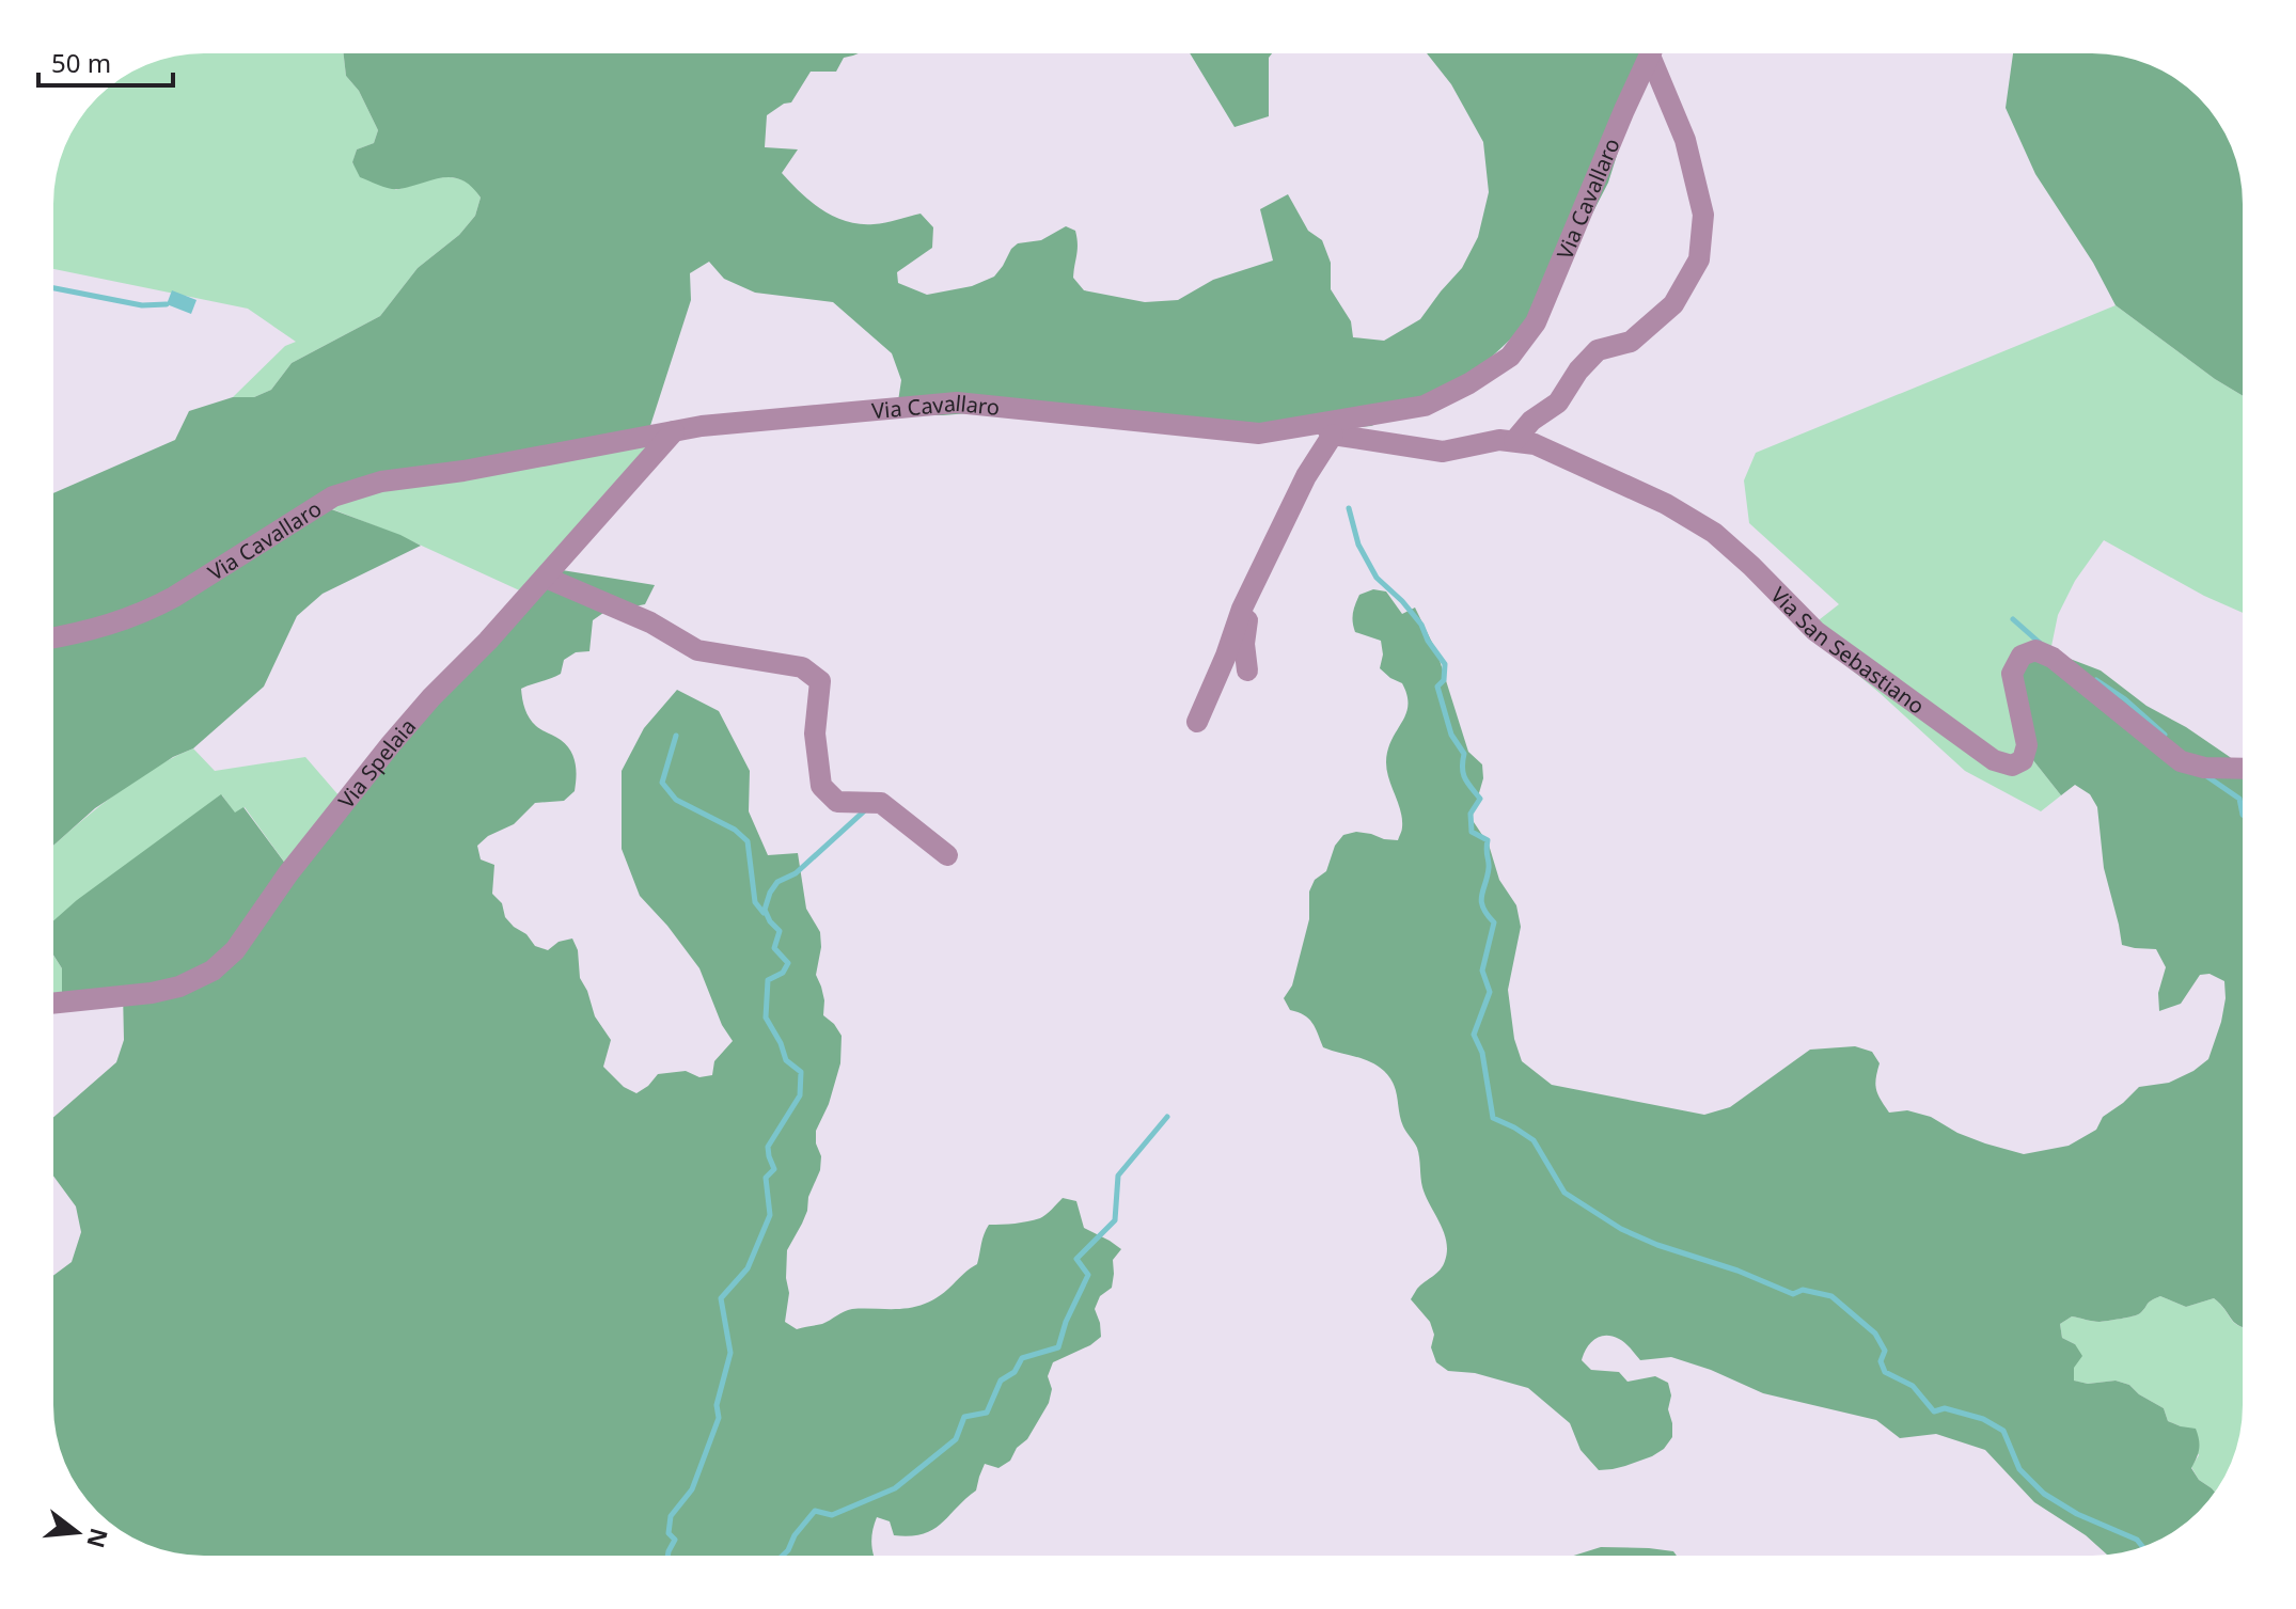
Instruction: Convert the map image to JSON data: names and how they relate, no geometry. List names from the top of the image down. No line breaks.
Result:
{"streets":{"street":["Via Cavallaro","Via San Sebastiano","Via Spelaia"]},"crossings":[["Via Cavallaro","Via San Sebastiano"],["Via Cavallaro","Via Spelaia"]],"scale_bar":"50 m","north":"right"}
